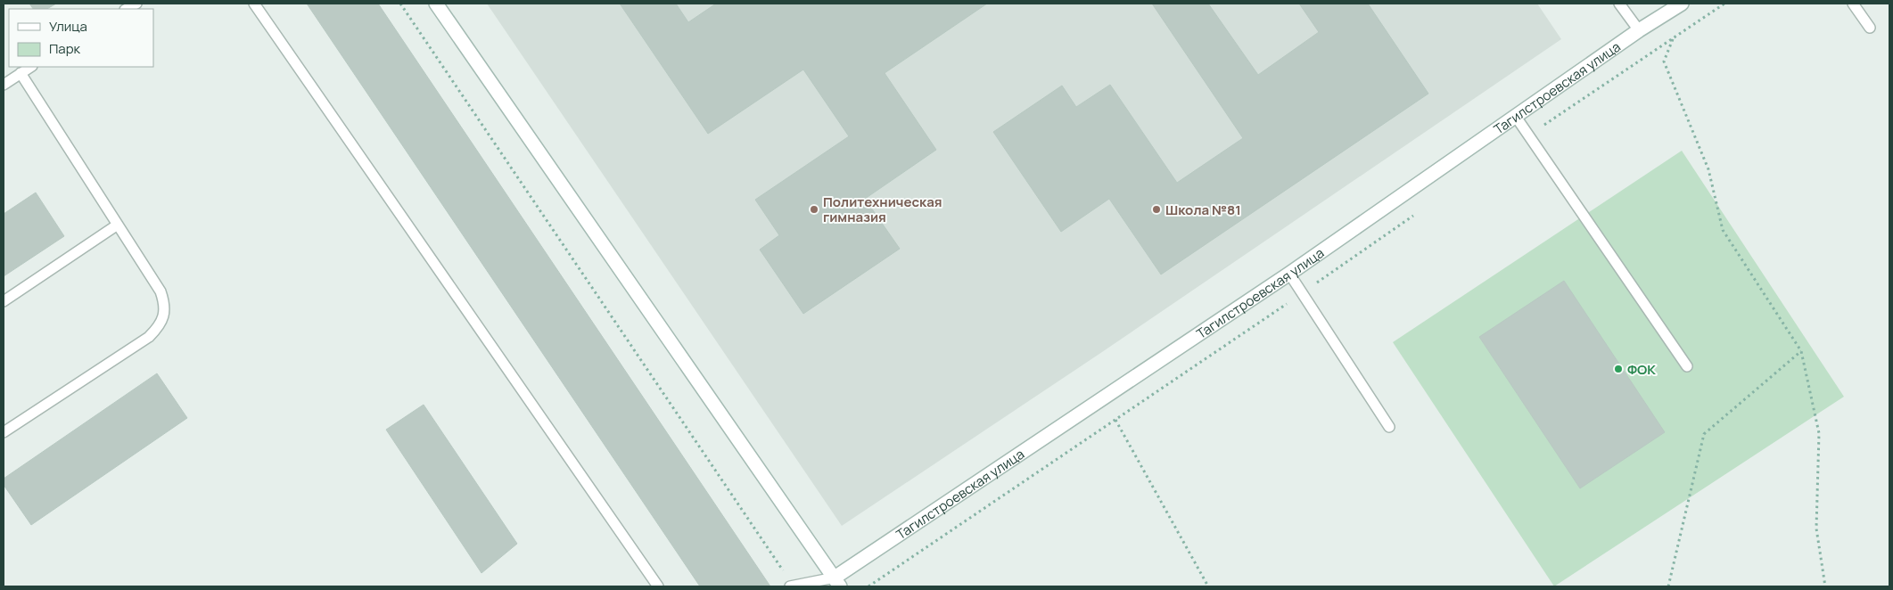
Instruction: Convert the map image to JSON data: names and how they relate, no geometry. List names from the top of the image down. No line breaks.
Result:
{"streets":{"street":["Тагилстроевская улица"]},"places":["Политехническая гимназия","Школа №81","ФОК"],"legend":["Улица","Парк"]}
